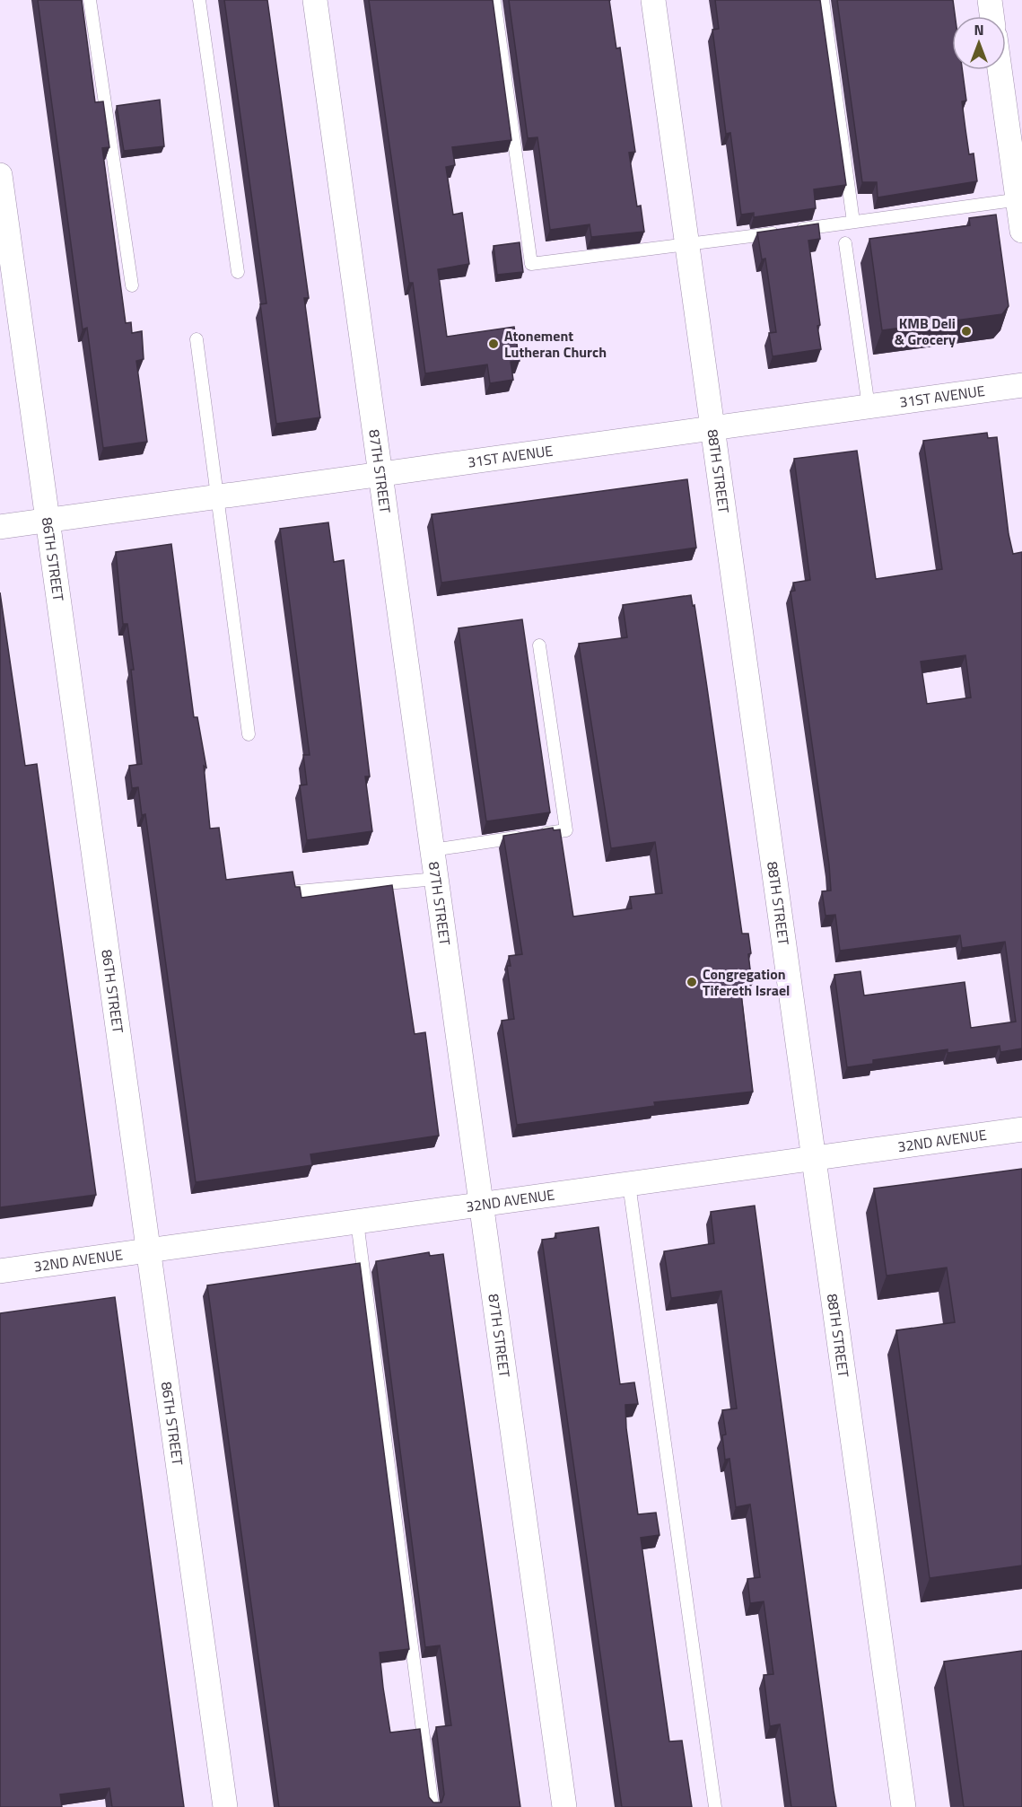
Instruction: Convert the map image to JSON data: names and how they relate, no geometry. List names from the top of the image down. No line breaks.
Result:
{"streets":{"street":["31ST AVENUE","87TH STREET","88TH STREET","86TH STREET","32ND AVENUE"]},"crossings":[["31ST AVENUE","87TH STREET"],["31ST AVENUE","88TH STREET"],["31ST AVENUE","86TH STREET"],["87TH STREET","32ND AVENUE"],["88TH STREET","32ND AVENUE"],["86TH STREET","32ND AVENUE"]],"places":["KMB Deli & Grocery","Atonement Lutheran Church","Congregation Tifereth Israel"],"north":"top"}
